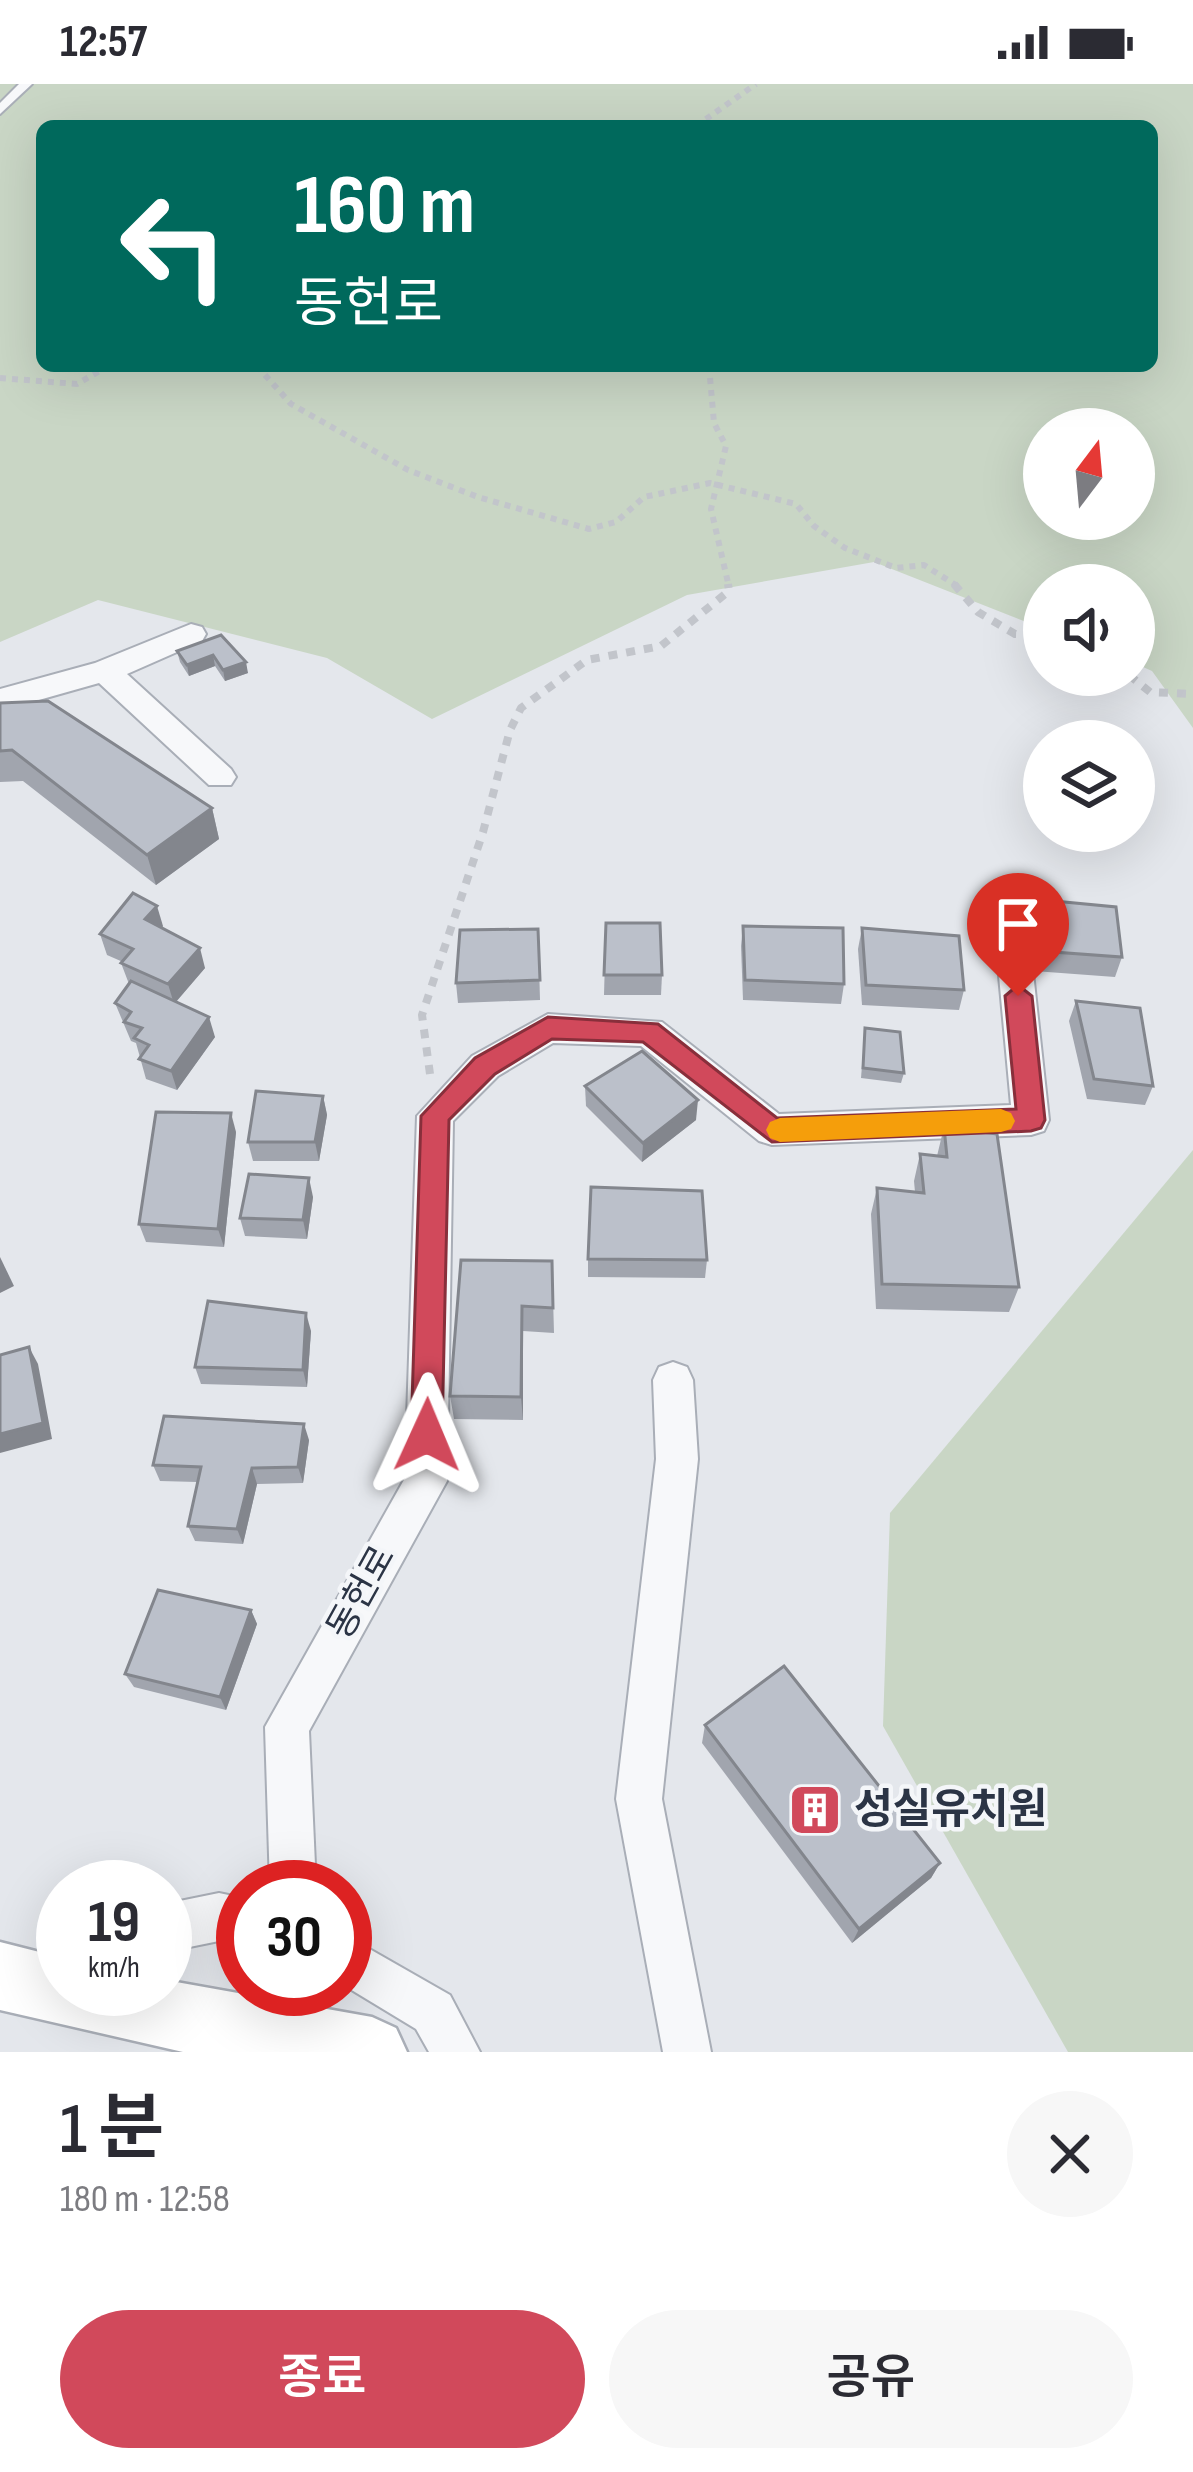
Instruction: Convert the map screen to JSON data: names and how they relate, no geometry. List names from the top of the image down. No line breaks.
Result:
{"streets":{"street":["동헌로"]},"places":{"building":["성실유치원"]},"north":"top","page":{"status":"12:57","turn":["160 m","동헌로"],"speed":"19 km/h","limit":"30","heading":["1 분","180 m · 12:58"],"buttons":["종료","공유"]}}
